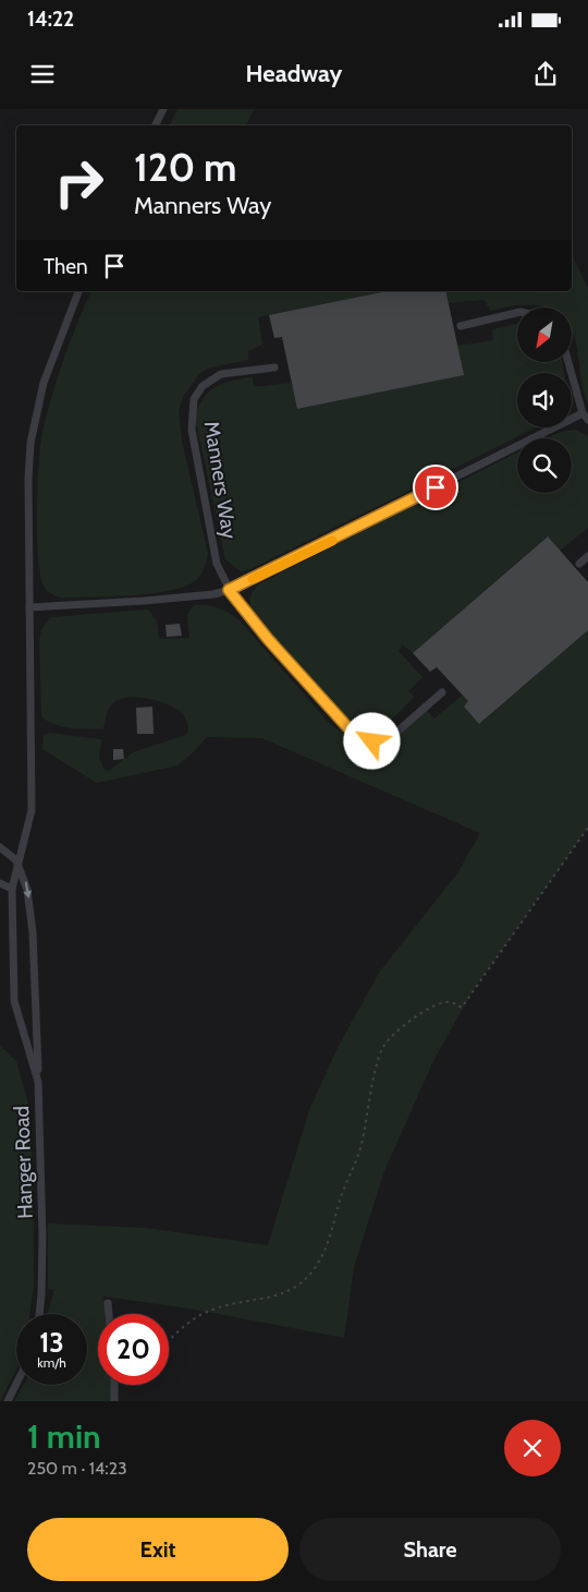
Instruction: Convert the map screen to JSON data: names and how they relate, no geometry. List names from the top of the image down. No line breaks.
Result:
{"streets":{"lane":["Manners Way","Hanger Road"]},"north":"bottom left","page":{"status":"14:22","header":"Headway","turn":["120 m","Manners Way"],"then":"Then","speed":"13 km/h","limit":"20","heading":["1 min","250 m · 14:23"],"buttons":["Exit","Share"]}}
